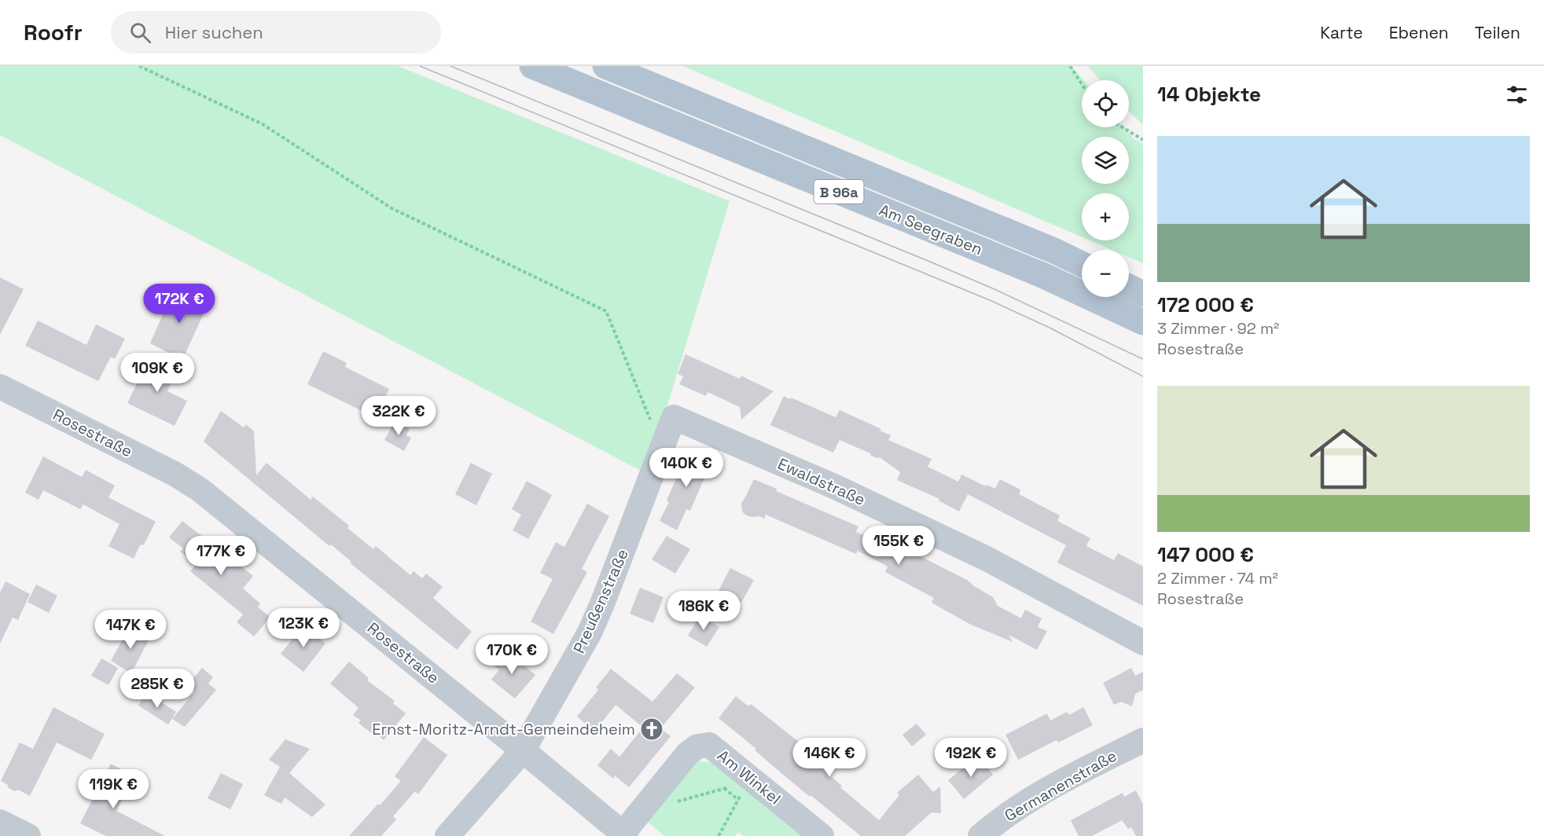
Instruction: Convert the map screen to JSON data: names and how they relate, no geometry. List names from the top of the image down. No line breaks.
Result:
{"streets":{"main road":["B 96a","Am Seegraben"],"street":["Rosestraße","Ewaldstraße","Preußenstraße","Am Winkel","Germanenstraße"]},"crossings":[["Rosestraße","Preußenstraße"],["Rosestraße","Am Winkel"],["Ewaldstraße","Preußenstraße"]],"places":{"church":["Ernst-Moritz-Arndt-Gemeindeheim"]},"page":{"header":"Roofr","search":"Hier suchen","nav":["Karte","Ebenen","Teilen"],"heading":"14 Objekte","map_buttons":["+","−"],"list":[{"name":"172 000 €","note":"3 Zimmer · 92 m² · Rosestraße"},{"name":"147 000 €","note":"2 Zimmer · 74 m² · Rosestraße"}],"price":["172K €","109K €","322K €","140K €","155K €","177K €","186K €","123K €","147K €","170K €","285K €","146K €","192K €","119K €"]}}
